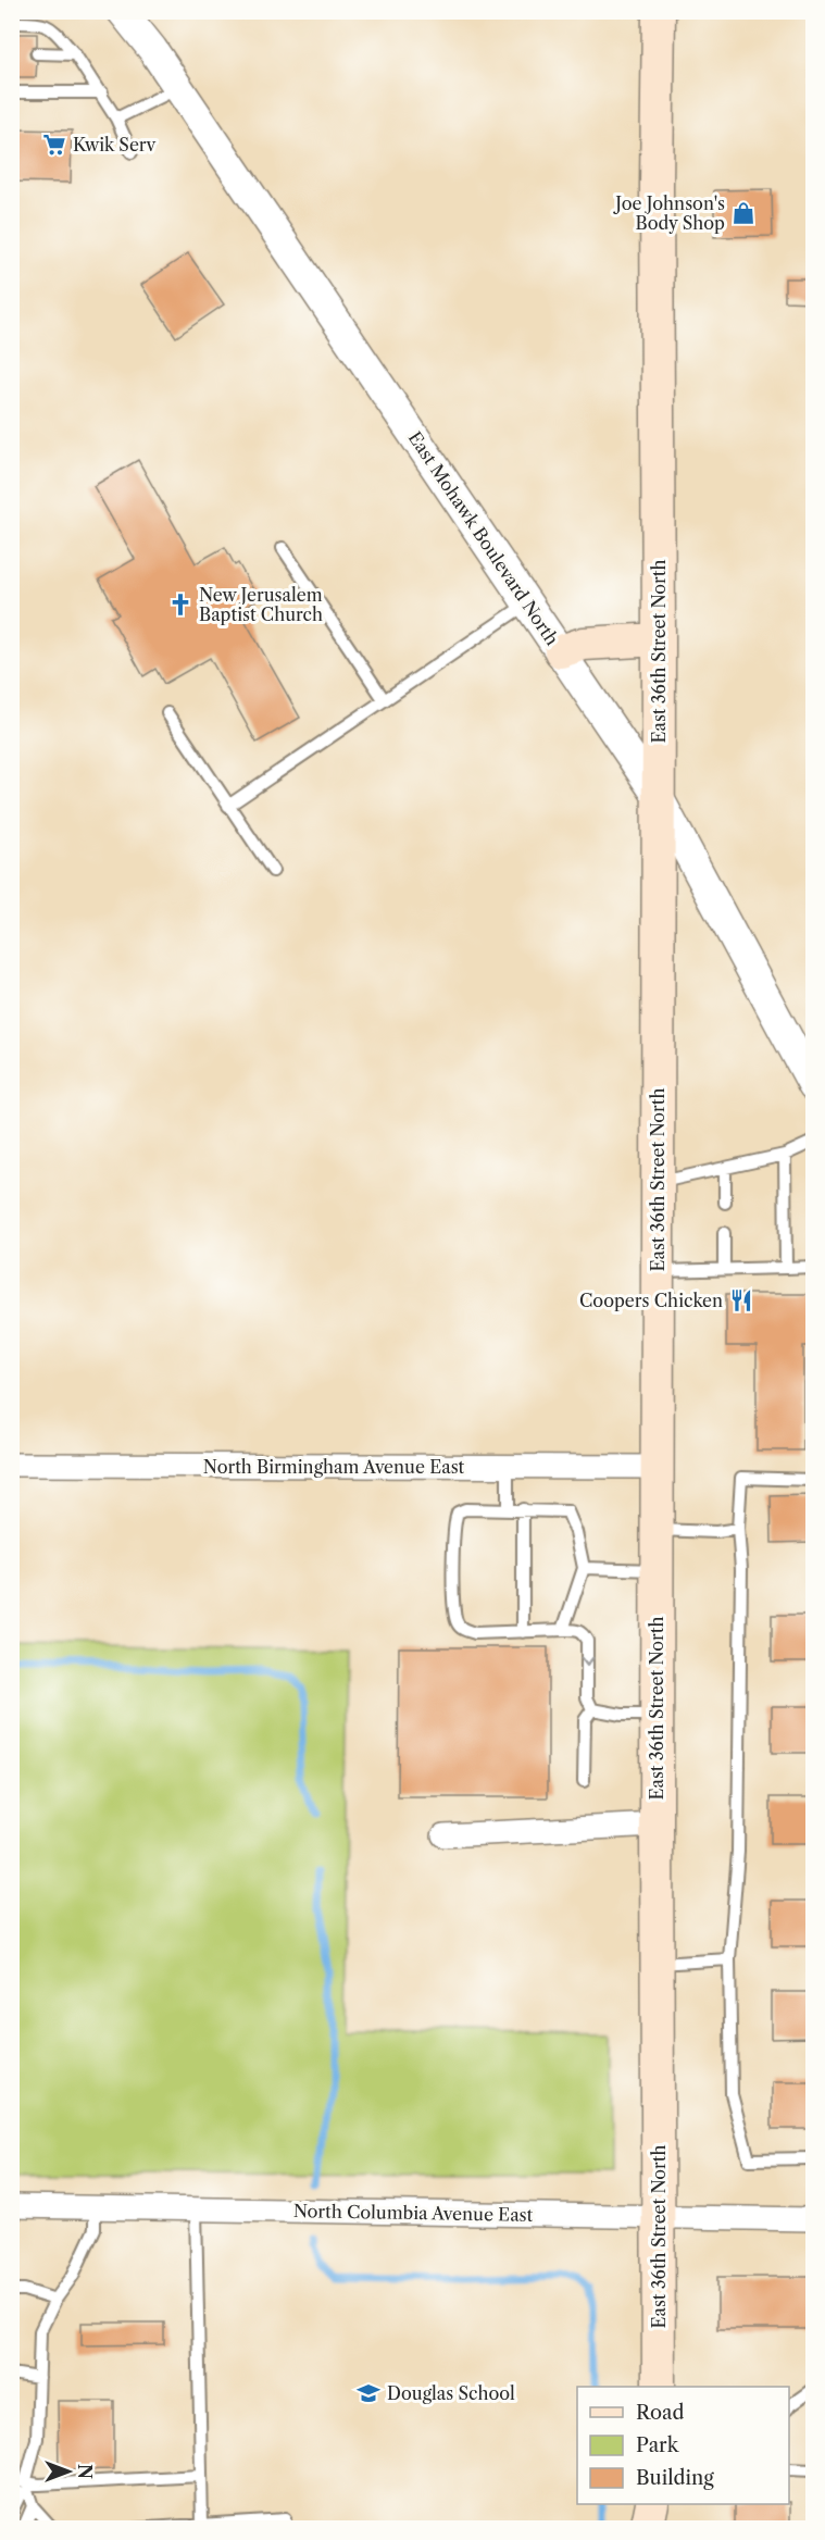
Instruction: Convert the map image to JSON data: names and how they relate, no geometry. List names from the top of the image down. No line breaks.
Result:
{"streets":{"main road":["East 36th Street North"],"street":["East Mohawk Boulevard North","North Birmingham Avenue East","North Columbia Avenue East"]},"crossings":[["East Mohawk Boulevard North","East 36th Street North"],["East 36th Street North","North Birmingham Avenue East"],["East 36th Street North","North Columbia Avenue East"]],"places":{"supermarket":["Kwik Serv"],"shop":["Joe Johnson's Body Shop"],"church":["New Jerusalem Baptist Church"],"restaurant":["Coopers Chicken"],"school or university":["Douglas School"]},"legend":["Road","Park","Building"],"north":"right"}
